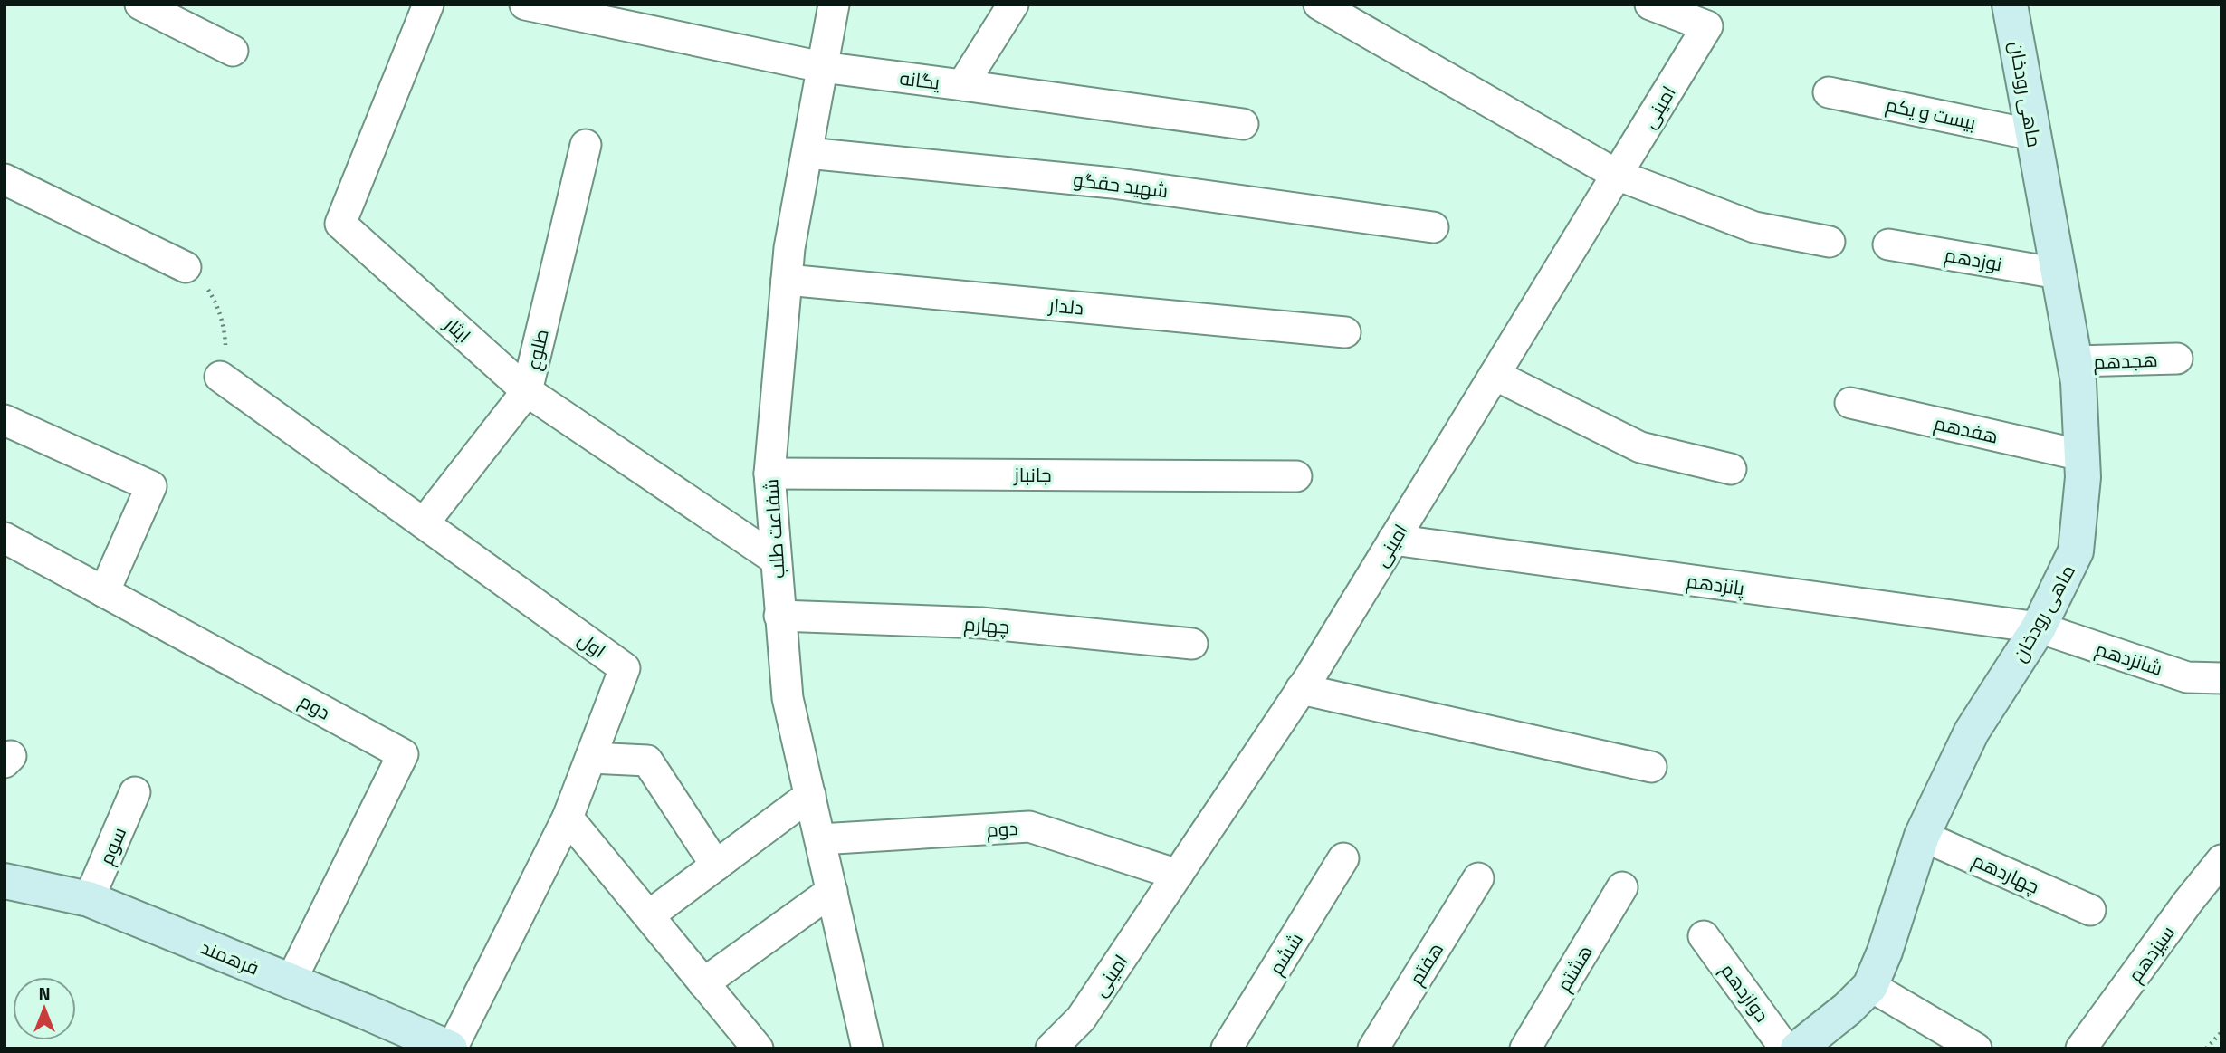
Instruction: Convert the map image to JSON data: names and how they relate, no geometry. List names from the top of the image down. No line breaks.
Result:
{"streets":{"main road":["ماهی رودخان","فرهمند"],"street":["یگانه","امینی","بیست و یکم","شهید حقگو","نوزدهم","دلدار","ایثار","طلوع","هجدهم","هفدهم","جانباز","شفاعت طلب","پانزدهم","چهارم","اول","شانزدهم","دوم","سوم","چهاردهم","ششم","سیزدهم","هفتم","هشتم","دوازدهم"]},"crossings":[["یگانه","شفاعت طلب"],["ماهی رودخان","بیست و یکم"],["ماهی رودخان","نوزدهم"],["ماهی رودخان","هجدهم"],["ماهی رودخان","هفدهم"],["ماهی رودخان","پانزدهم"],["ماهی رودخان","شانزدهم"],["ماهی رودخان","چهاردهم"],["امینی","پانزدهم"],["امینی","دوم"],["شهید حقگو","شفاعت طلب"],["دلدار","شفاعت طلب"],["ایثار","طلوع"],["ایثار","شفاعت طلب"],["طلوع","اول"],["جانباز","شفاعت طلب"],["شفاعت طلب","چهارم"],["شفاعت طلب","دوم"],["پانزدهم","شانزدهم"],["اول","فرهمند"],["دوم","فرهمند"],["سوم","فرهمند"]],"north":"top"}
